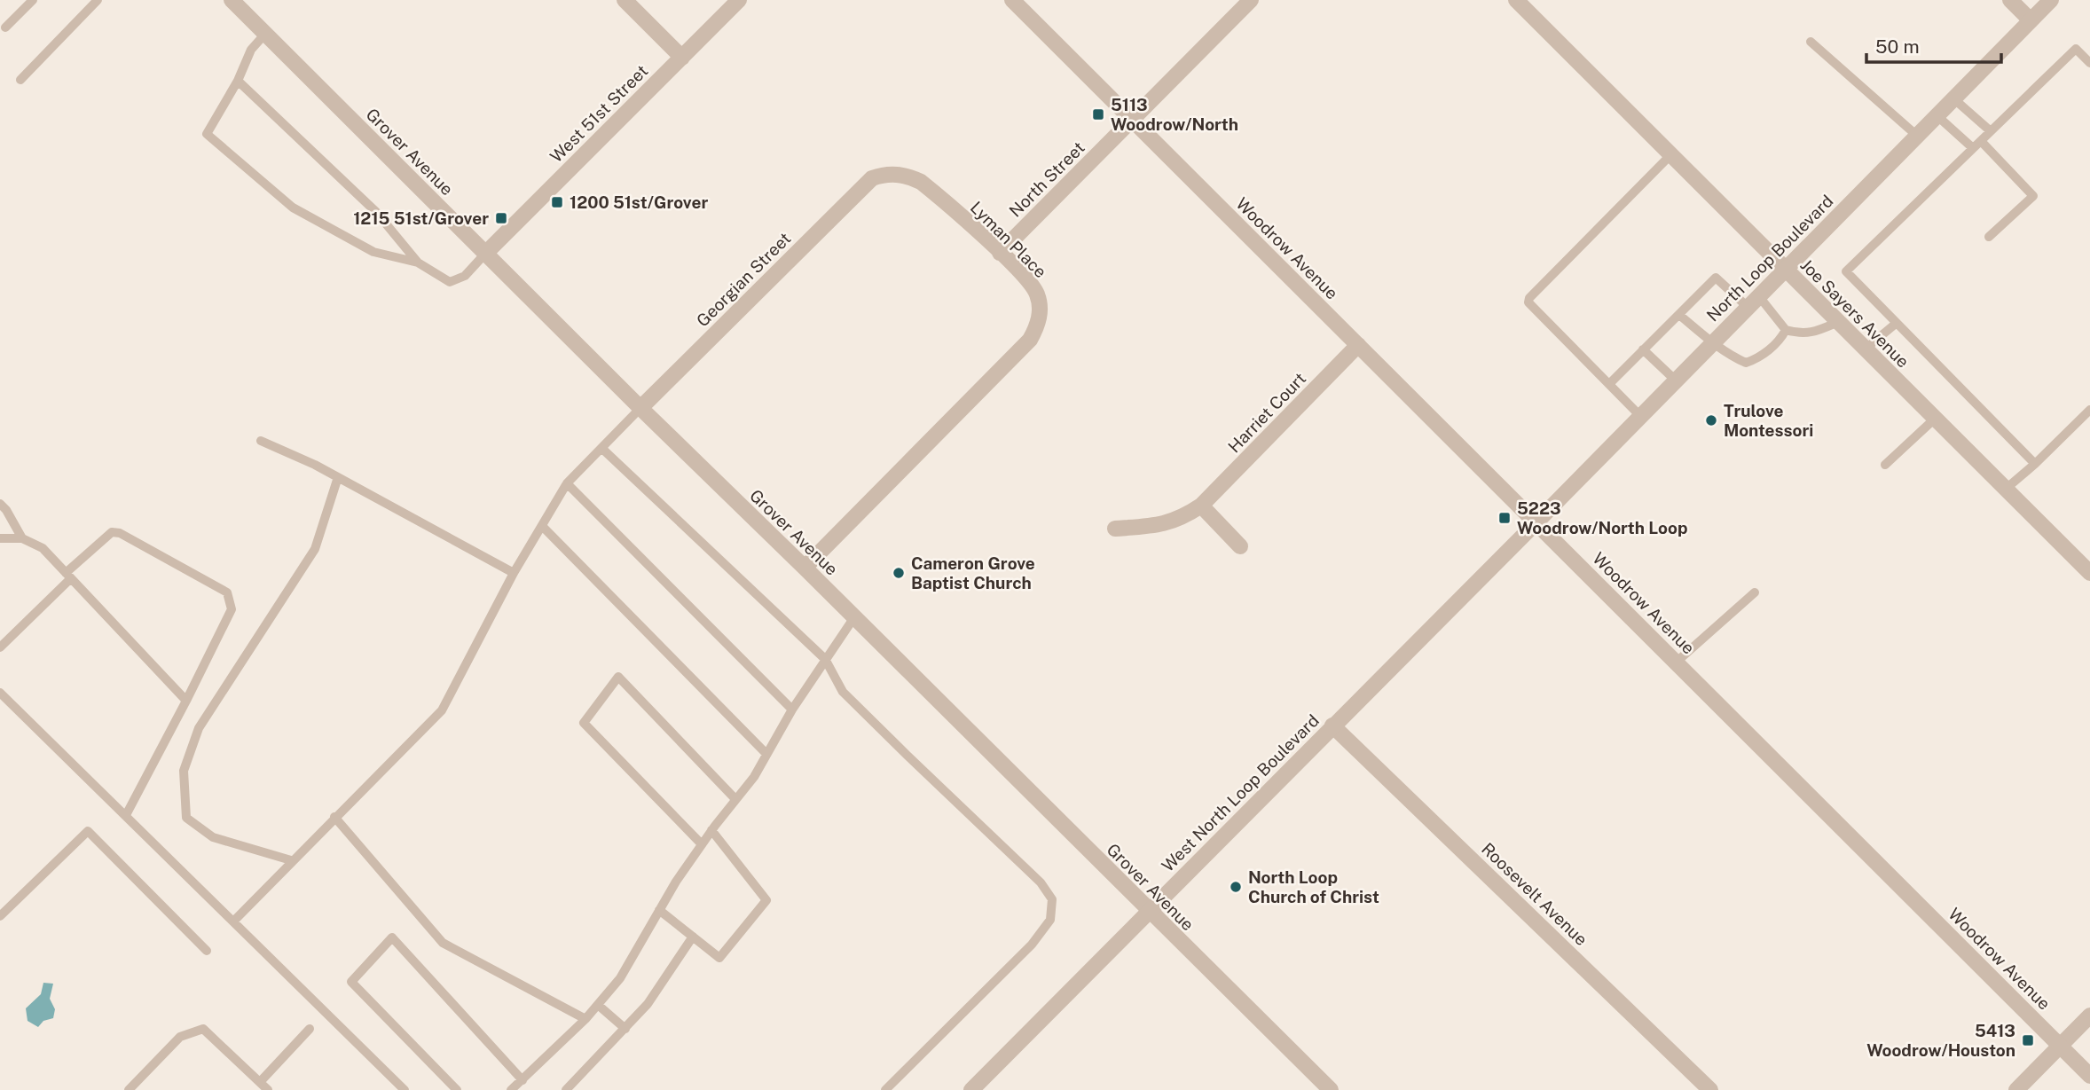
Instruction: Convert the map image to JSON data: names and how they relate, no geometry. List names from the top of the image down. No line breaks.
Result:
{"streets":{"street":["West 51st Street","Grover Avenue","North Street","Lyman Place","Woodrow Avenue","North Loop Boulevard","Georgian Street","Joe Sayers Avenue","Harriet Court","West North Loop Boulevard","Roosevelt Avenue"]},"crossings":[["West 51st Street","Grover Avenue"],["Grover Avenue","Lyman Place"],["Grover Avenue","Georgian Street"],["Grover Avenue","West North Loop Boulevard"],["North Street","Lyman Place"],["North Street","Woodrow Avenue"],["Lyman Place","Georgian Street"],["Woodrow Avenue","North Loop Boulevard"],["Woodrow Avenue","Harriet Court"],["Woodrow Avenue","West North Loop Boulevard"],["North Loop Boulevard","Joe Sayers Avenue"],["North Loop Boulevard","West North Loop Boulevard"],["West North Loop Boulevard","Roosevelt Avenue"]],"places":{"transit":["5113 Woodrow/North","1200 51st/Grover","1215 51st/Grover","5223 Woodrow/North Loop","5413 Woodrow/Houston"],"other":["Trulove Montessori","Cameron Grove Baptist Church","North Loop Church of Christ"]},"scale_bar":"50 m"}
